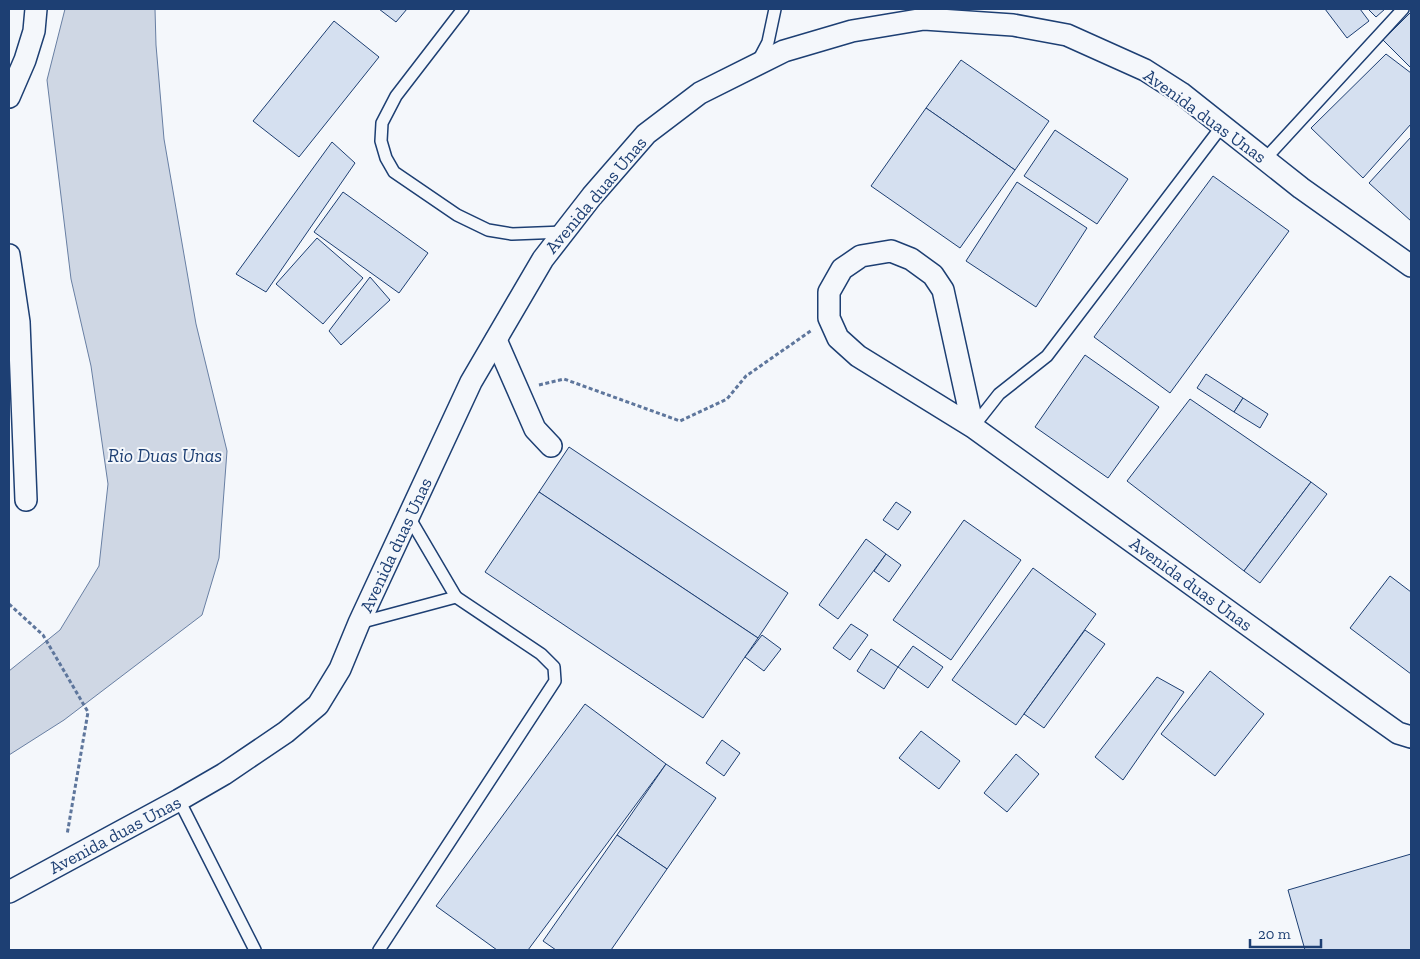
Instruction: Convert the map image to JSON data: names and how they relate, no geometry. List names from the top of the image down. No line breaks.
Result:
{"streets":{"street":["Avenida duas Unas"]},"water":["Rio Duas Unas"],"scale_bar":"20 m"}
